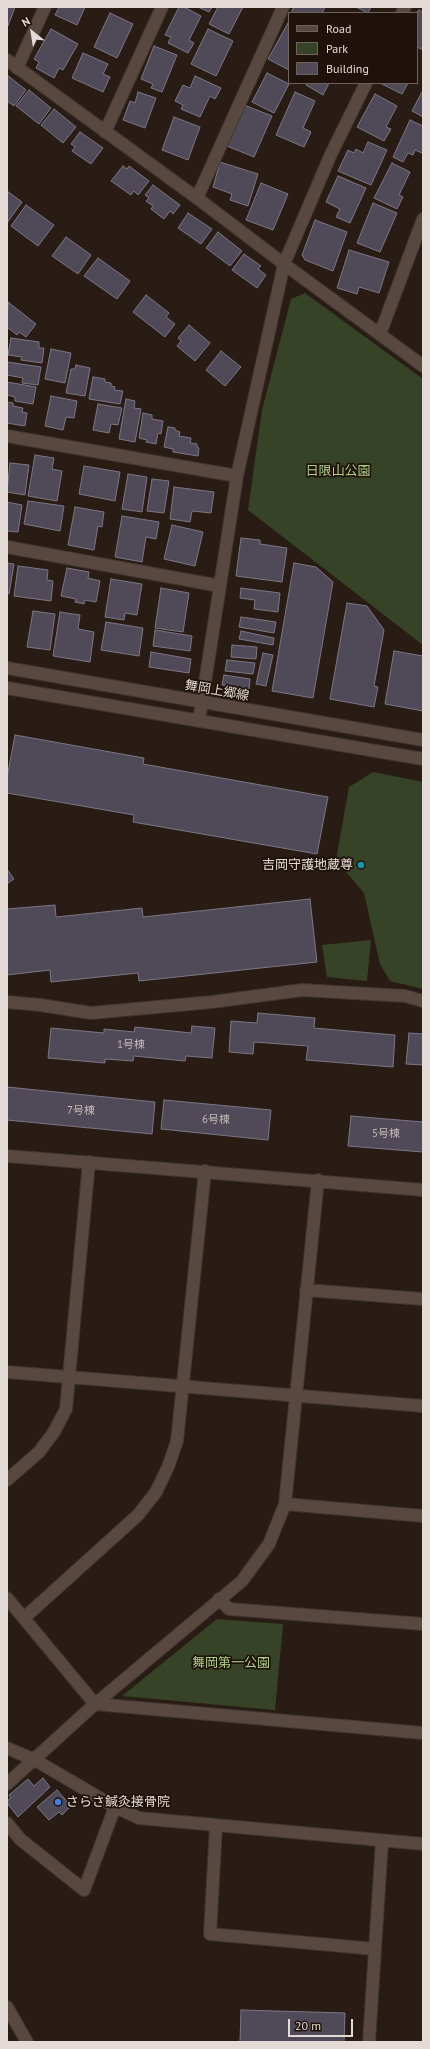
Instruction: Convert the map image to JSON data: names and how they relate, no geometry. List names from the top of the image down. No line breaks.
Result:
{"streets":{"street":["舞岡上郷線"]},"parks":["日限山公園","舞岡第一公園"],"places":["吉岡守護地蔵尊","さらさ鍼灸接骨院"],"house_numbers":["1号棟","7号棟","6号棟","5号棟"],"legend":["Road","Park","Building"],"scale_bar":"20 m","north":"top left"}
